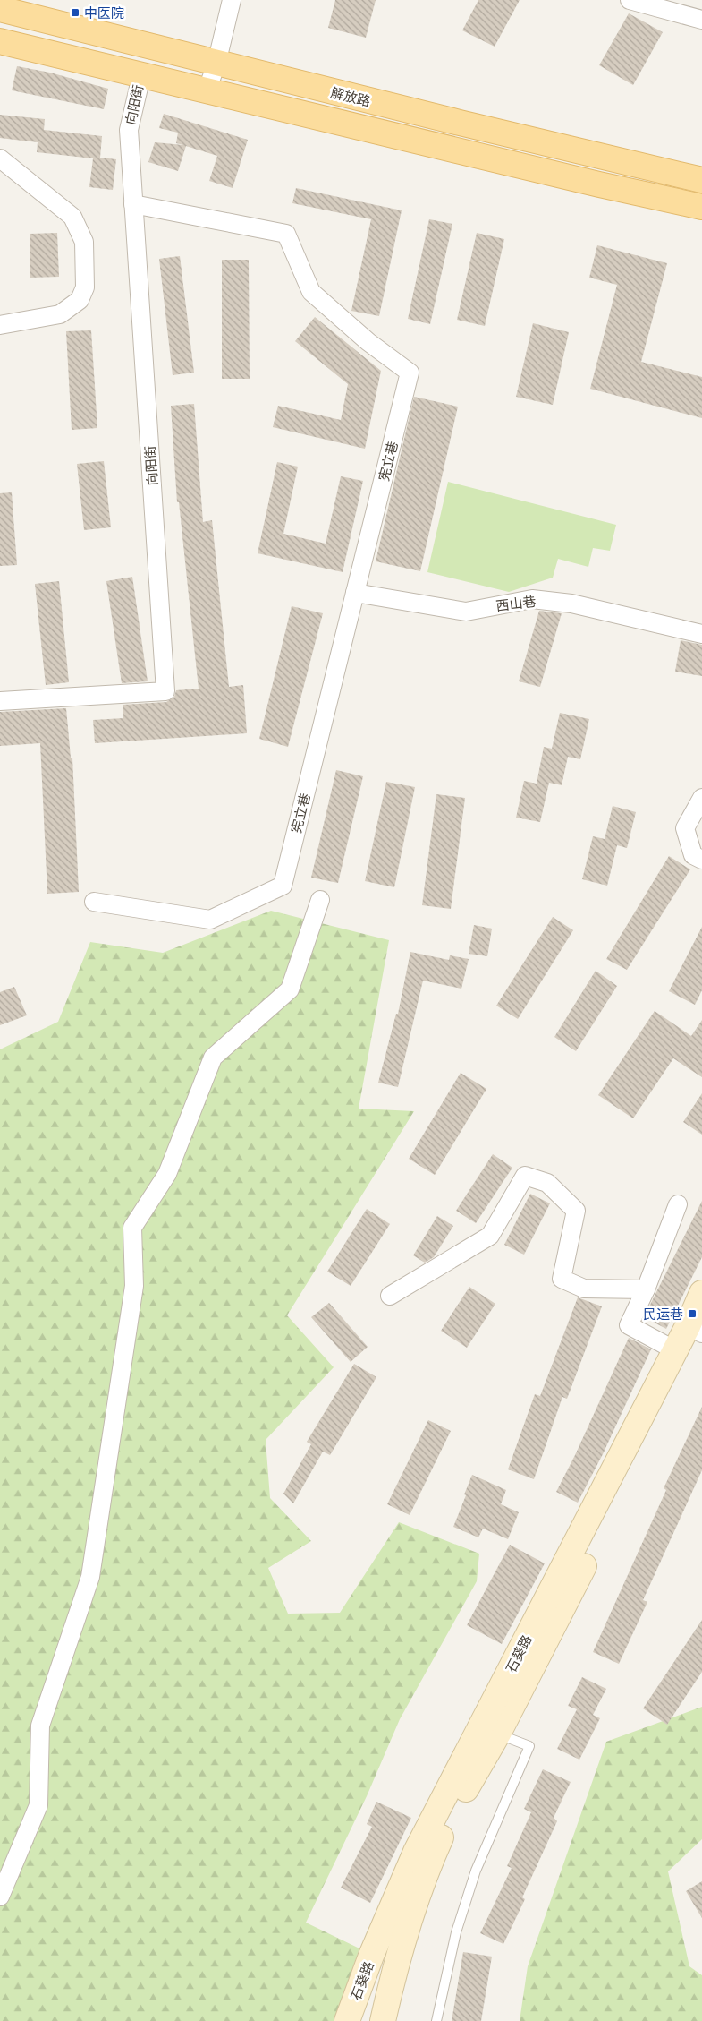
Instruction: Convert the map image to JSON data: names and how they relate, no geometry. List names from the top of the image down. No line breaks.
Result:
{"streets":{"main road":["解放路","石葵路"],"street":["向阳街","宪立巷","西山巷"]},"crossings":[["解放路","向阳街"],["向阳街","宪立巷"],["宪立巷","西山巷"]],"places":{"transit":["中医院","民运巷"]}}
